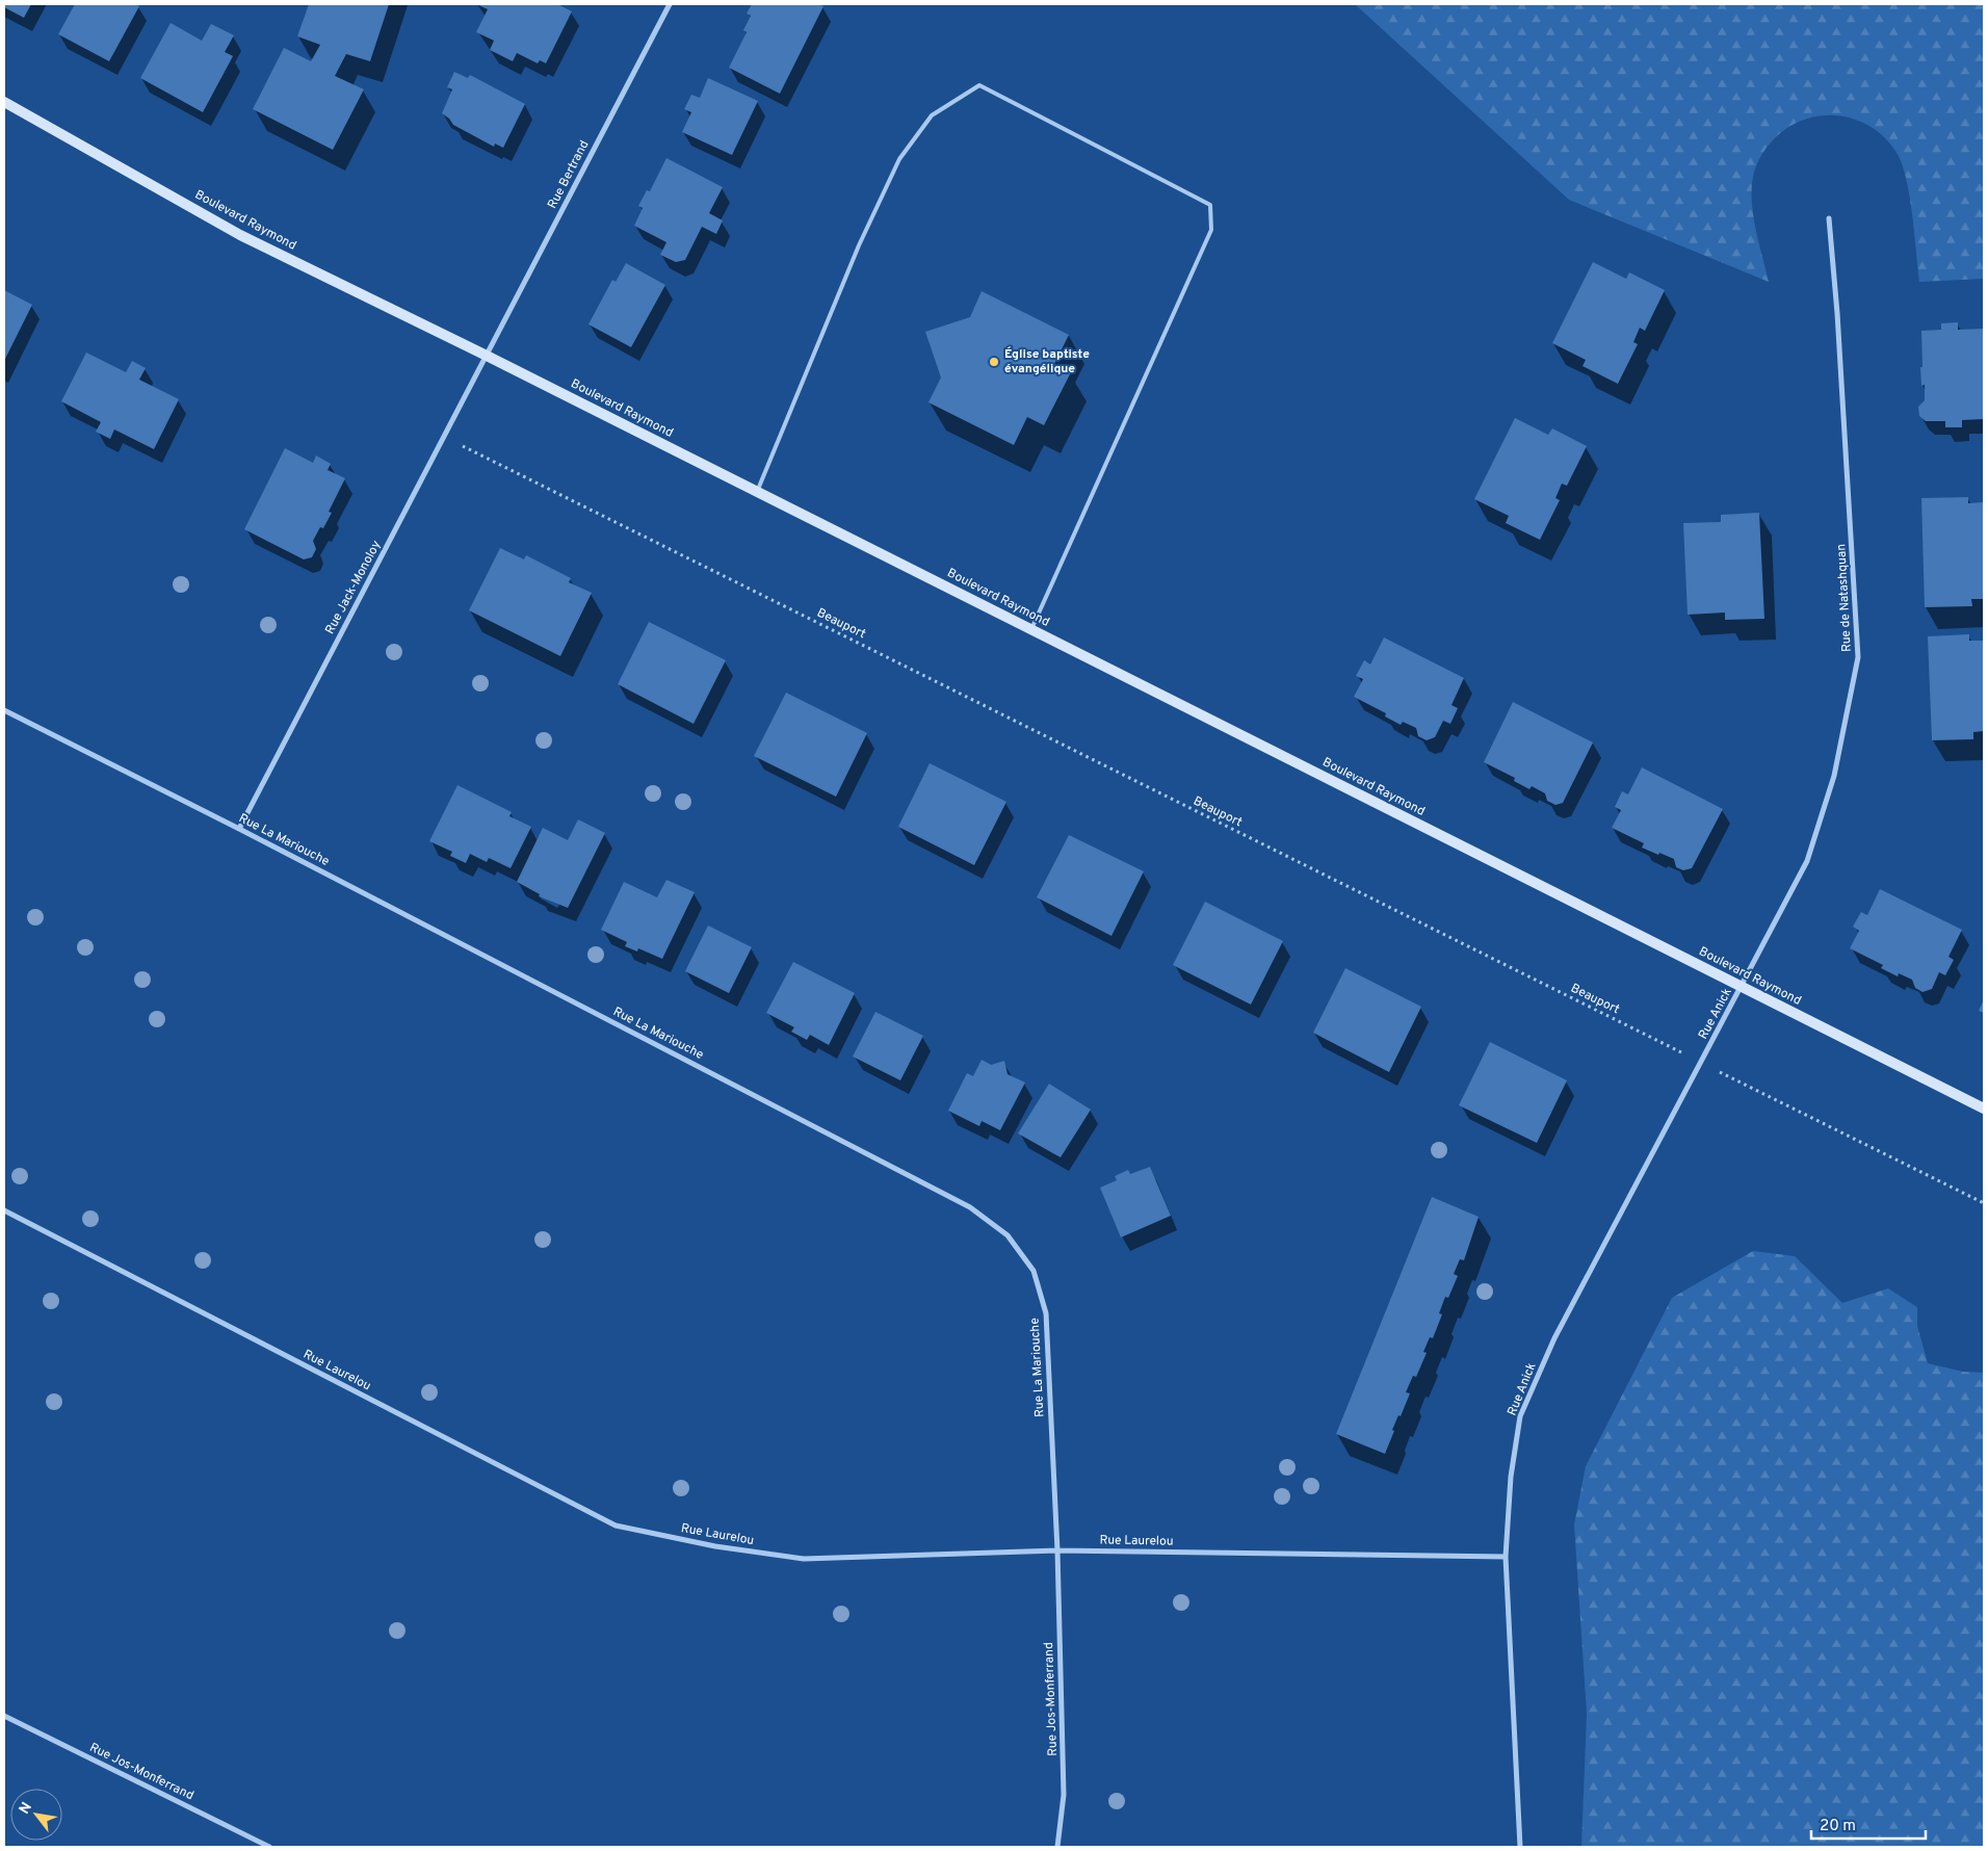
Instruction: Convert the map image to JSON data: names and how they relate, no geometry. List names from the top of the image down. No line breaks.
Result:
{"streets":{"street":["Rue Bertrand","Boulevard Raymond","Rue Jack-Monoloy","Rue de Natashquan","Rue La Mariouche","Rue Anick","Rue Laurelou","Rue Jos-Monferrand"],"path":["Beauport"]},"crossings":[["Rue Bertrand","Boulevard Raymond"],["Rue Bertrand","Rue Jack-Monoloy"],["Boulevard Raymond","Rue Jack-Monoloy"],["Boulevard Raymond","Rue de Natashquan"],["Boulevard Raymond","Rue Anick"],["Rue Jack-Monoloy","Beauport"],["Rue Jack-Monoloy","Rue La Mariouche"],["Rue de Natashquan","Rue Anick"],["Beauport","Rue Anick"],["Rue La Mariouche","Rue Laurelou"],["Rue La Mariouche","Rue Jos-Monferrand"],["Rue Anick","Rue Laurelou"],["Rue Laurelou","Rue Jos-Monferrand"]],"places":["Église baptiste évangélique"],"scale_bar":"20 m","north":"top left"}
